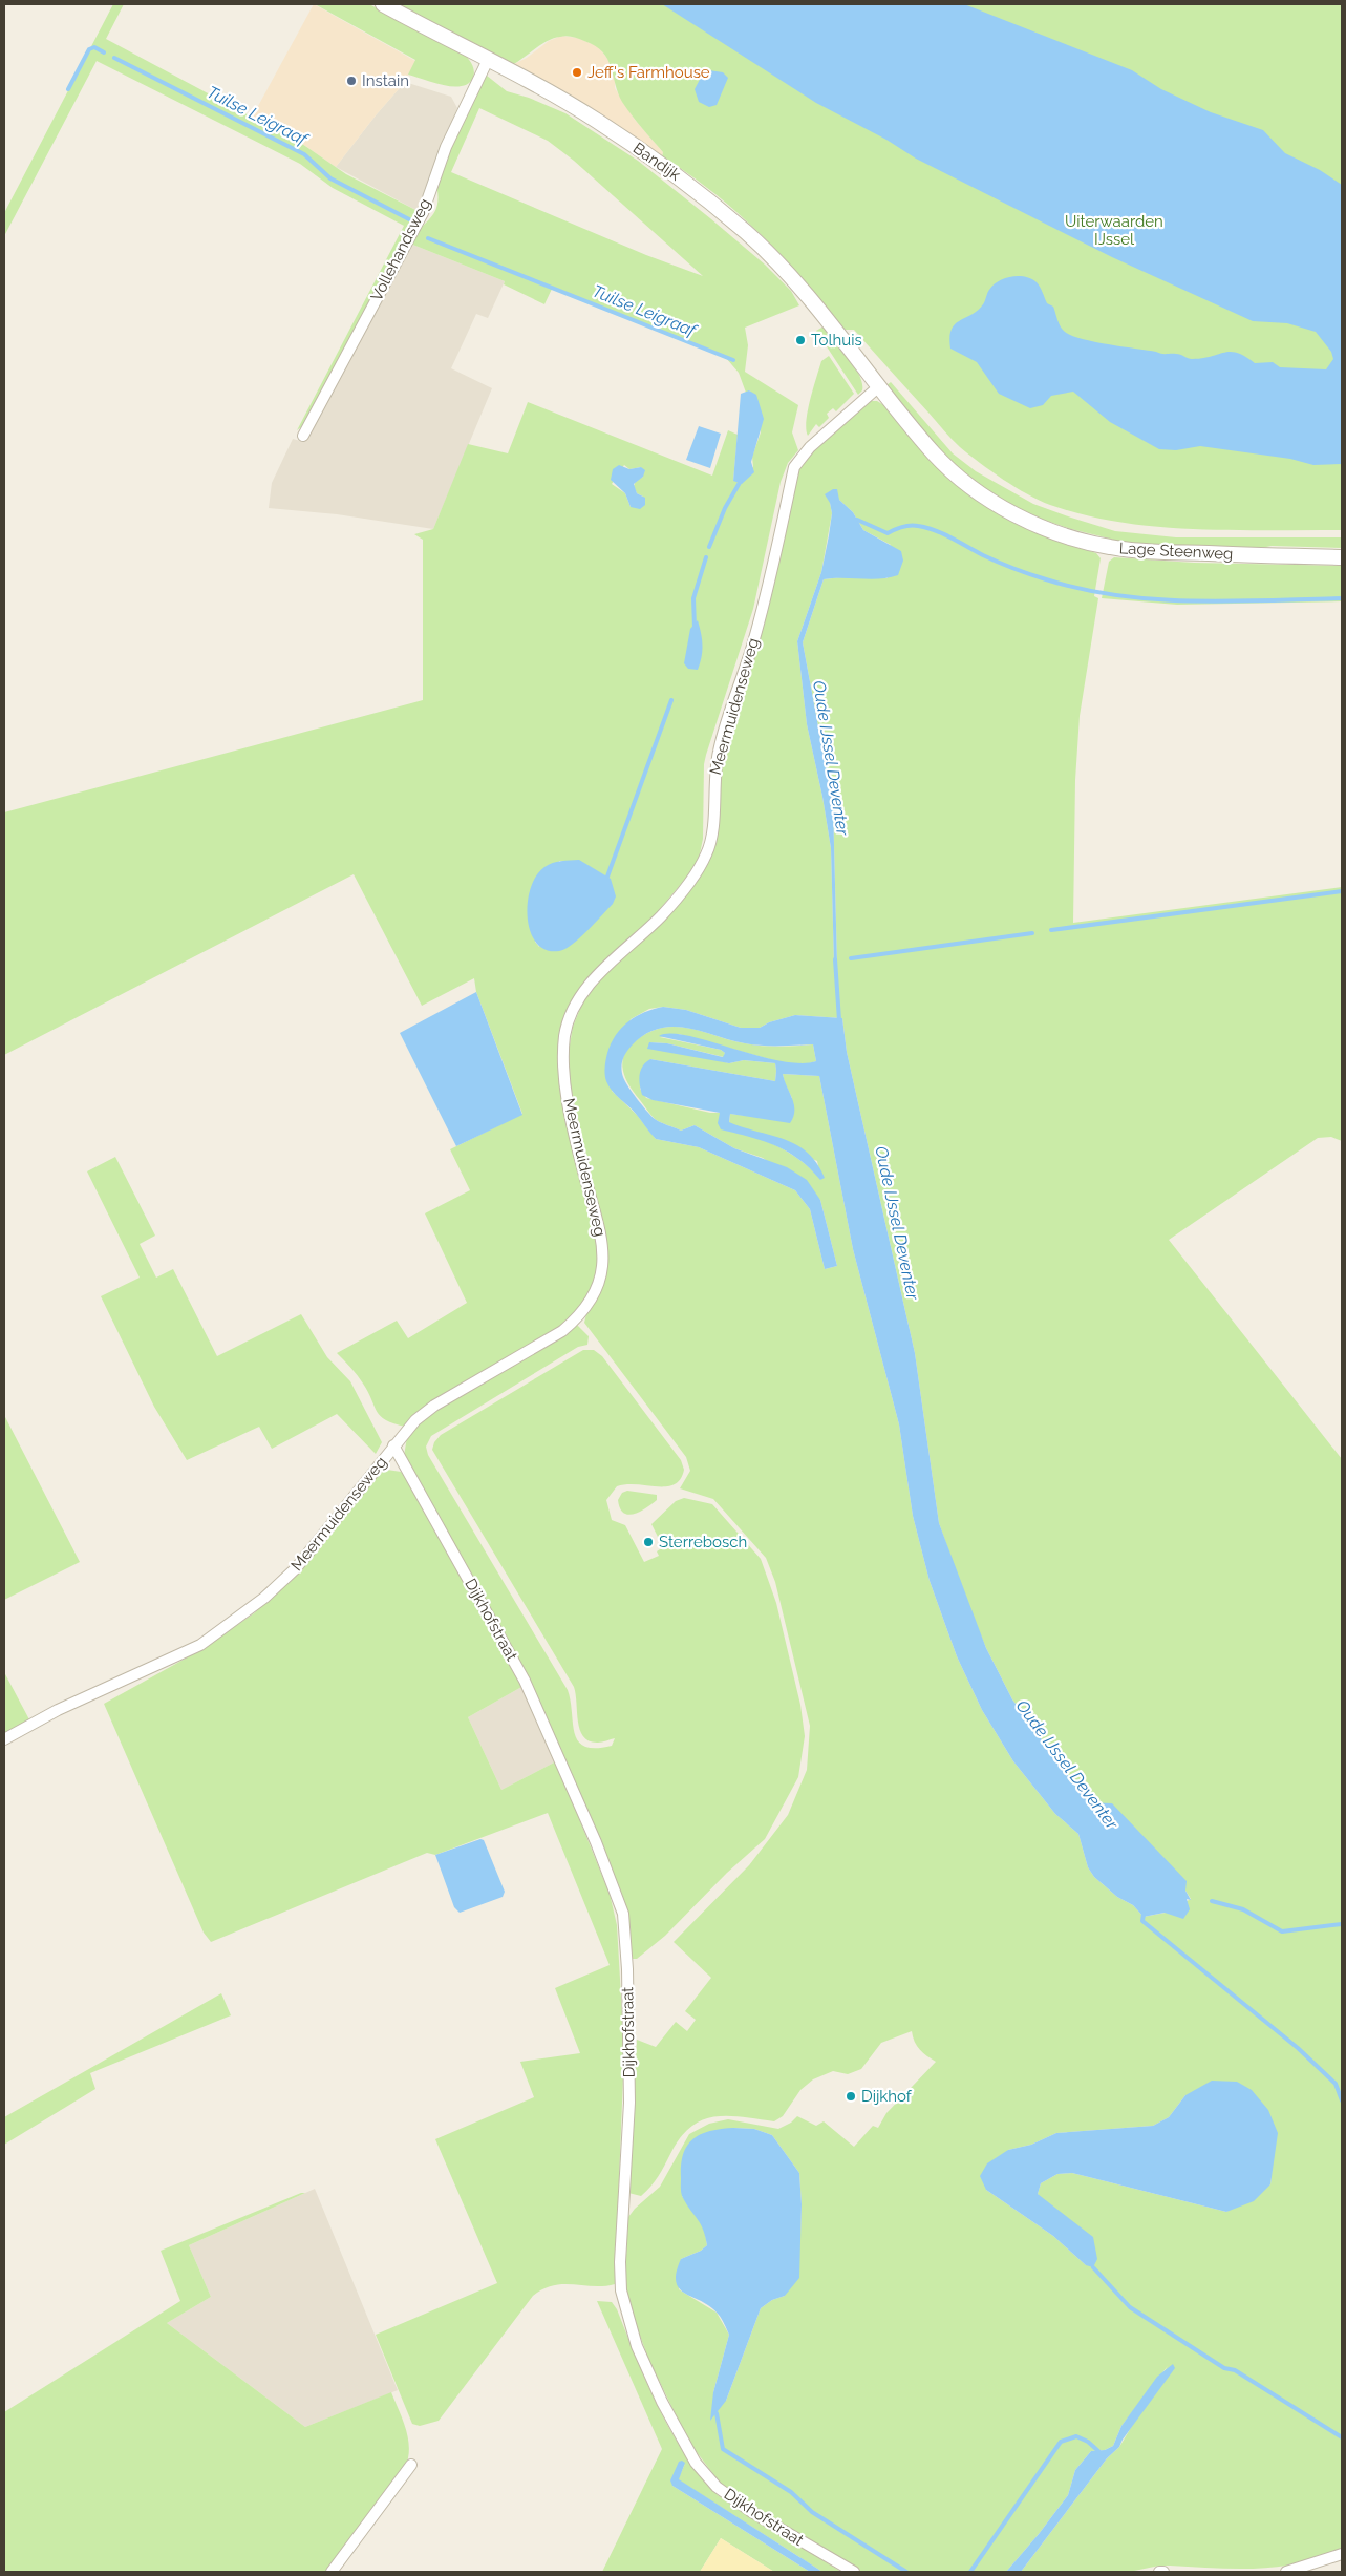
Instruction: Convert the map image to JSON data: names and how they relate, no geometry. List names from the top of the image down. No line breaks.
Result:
{"streets":{"street":["Bandijk","Vollehandsweg","Lage Steenweg","Meermuidenseweg","Dijkhofstraat"]},"crossings":[["Bandijk","Vollehandsweg"],["Bandijk","Lage Steenweg"],["Bandijk","Meermuidenseweg"],["Lage Steenweg","Meermuidenseweg"],["Meermuidenseweg","Dijkhofstraat"]],"water":["Tuilse Leigraaf","Oude IJssel Deventer"],"parks":["Uiterwaarden IJssel"],"places":["Jeff's Farmhouse","Instain","Tolhuis","Sterrebosch","Dijkhof"]}
